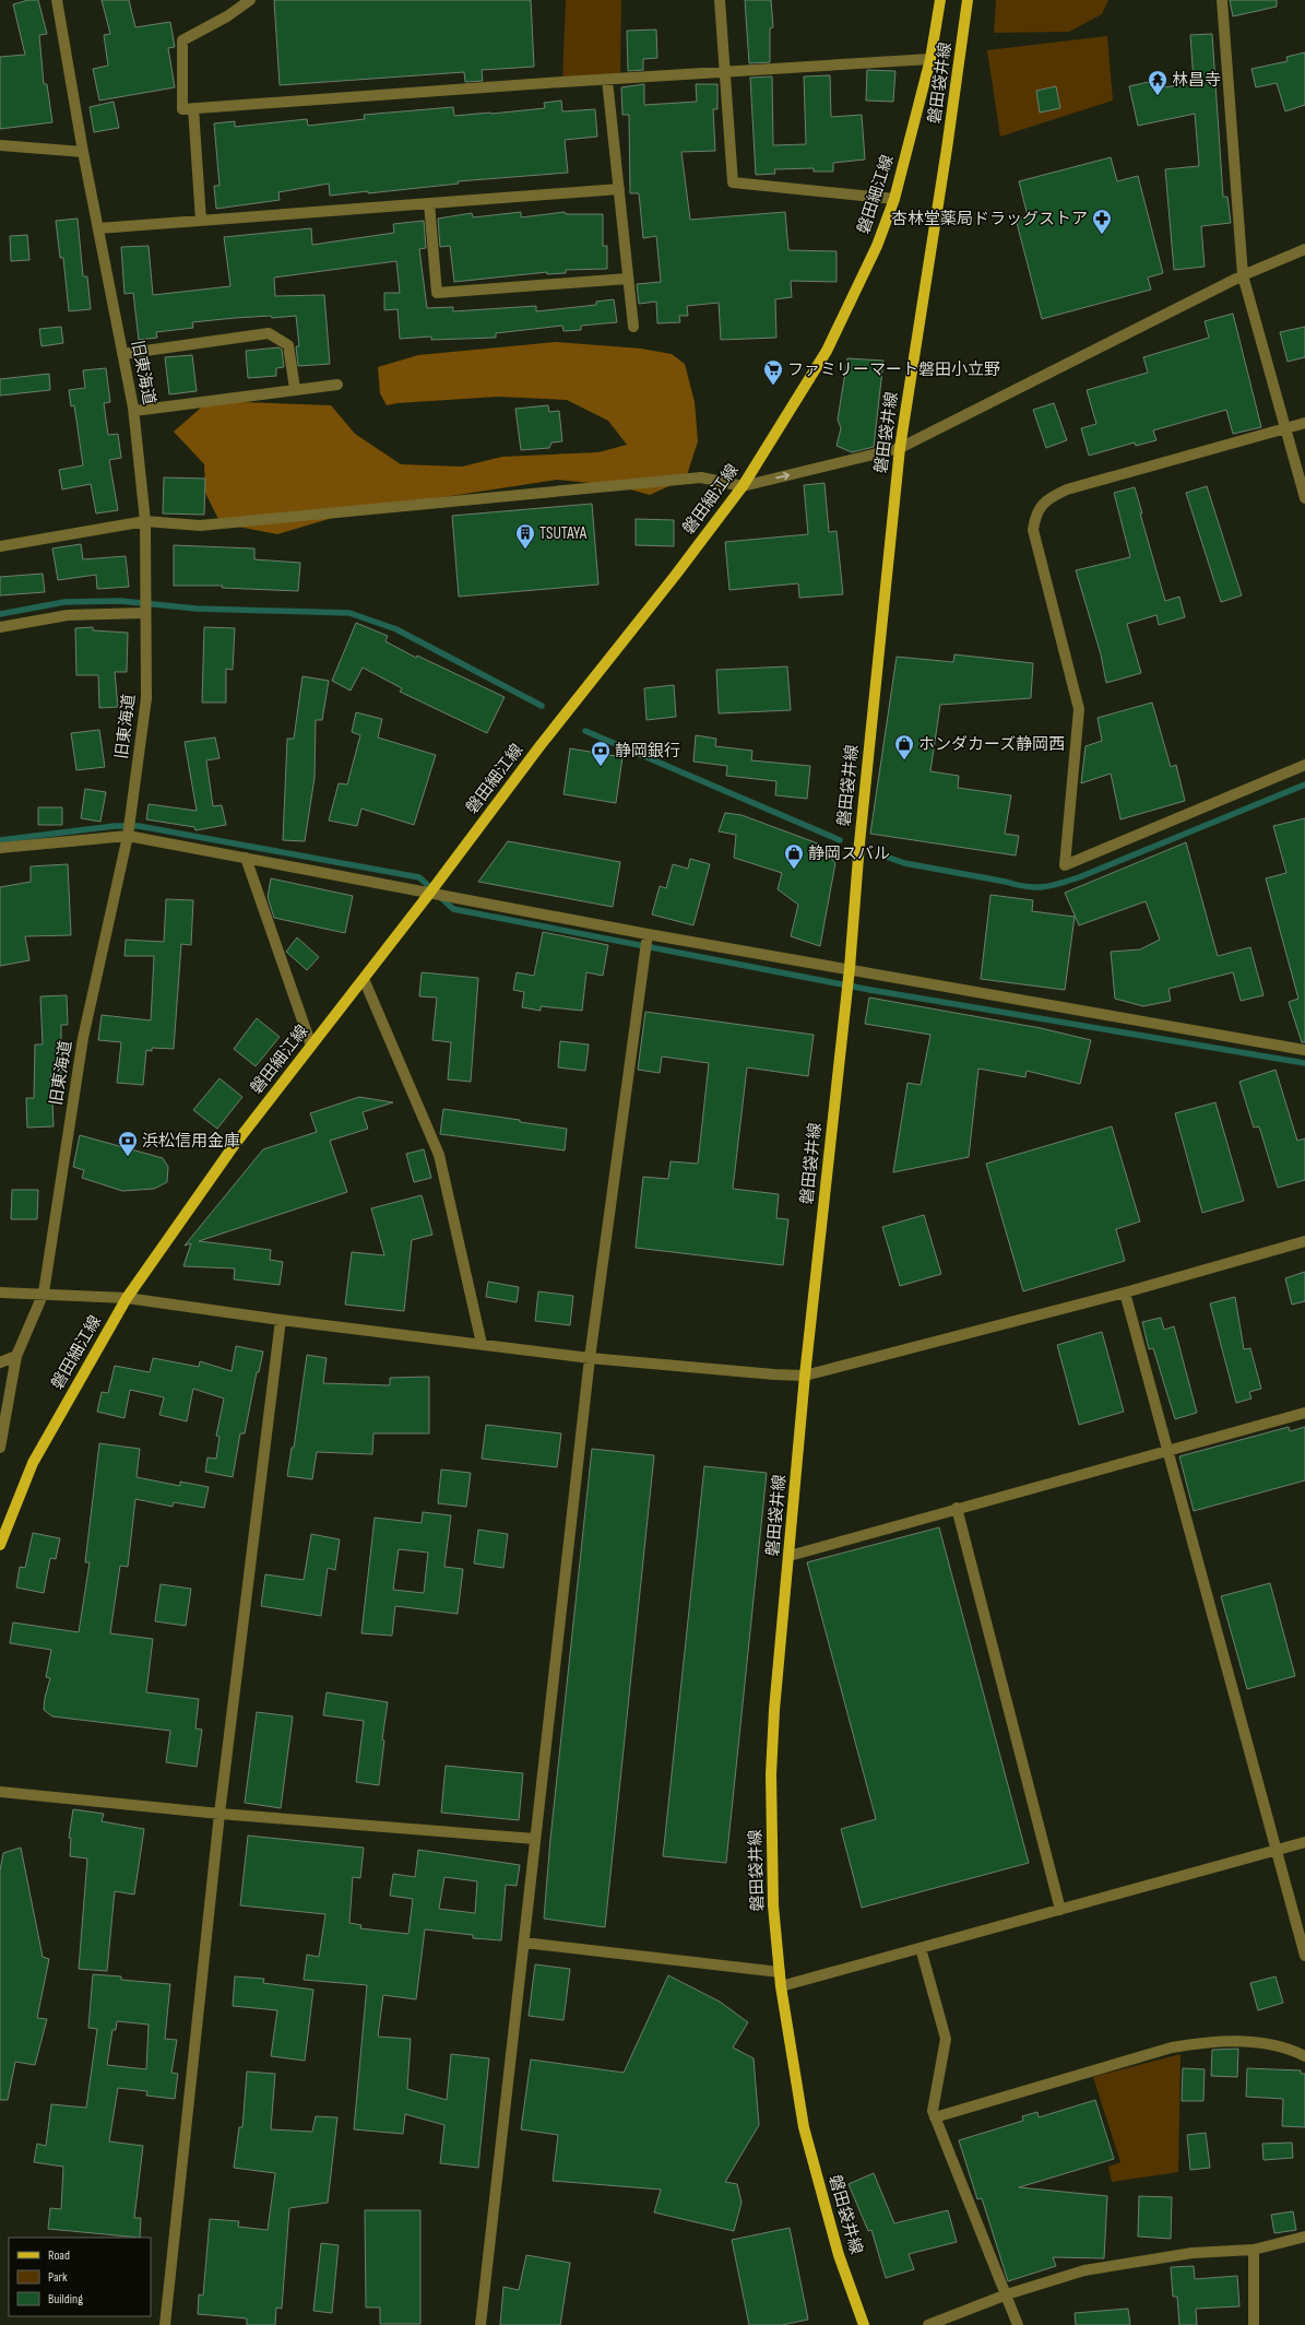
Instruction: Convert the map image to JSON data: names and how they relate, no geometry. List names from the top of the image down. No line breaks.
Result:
{"streets":{"main road":["磐田袋井線","磐田細江線"],"street":["旧東海道"]},"places":{"temple":["林昌寺"],"pharmacy":["杏林堂薬局ドラッグストア"],"supermarket":["ファミリーマート磐田小立野"],"building":["TSUTAYA"],"shop":["ホンダカーズ静岡西","静岡スバル"],"bank":["静岡銀行","浜松信用金庫"]},"legend":["Road","Park","Building"]}
